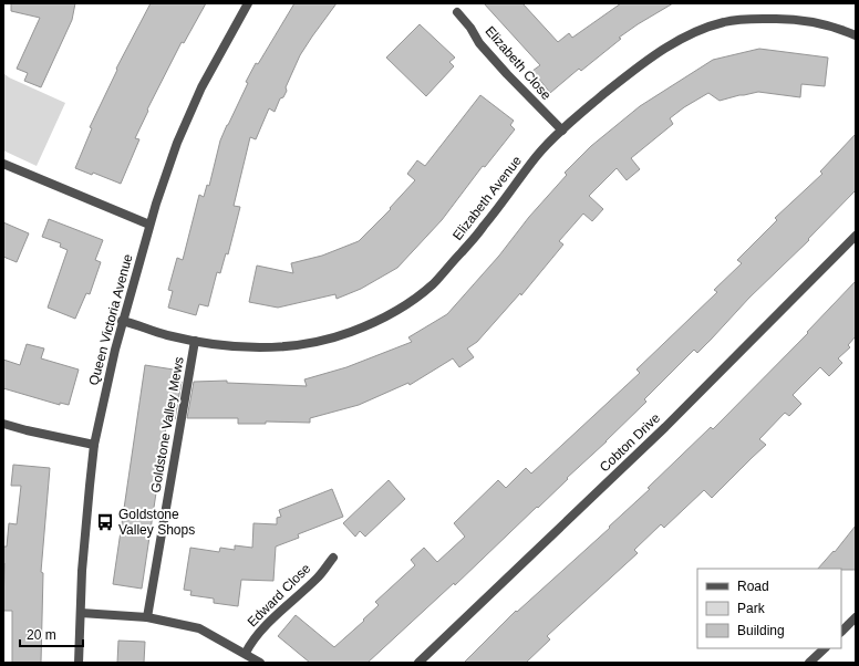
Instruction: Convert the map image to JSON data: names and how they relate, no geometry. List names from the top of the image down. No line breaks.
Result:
{"streets":{"street":["Elizabeth Close","Elizabeth Avenue","Queen Victoria Avenue","Goldstone Valley Mews","Cobton Drive","Edward Close"]},"crossings":[["Elizabeth Close","Elizabeth Avenue"],["Elizabeth Avenue","Queen Victoria Avenue"],["Elizabeth Avenue","Goldstone Valley Mews"]],"places":{"bus stop":["Goldstone Valley Shops"]},"legend":["Road","Park","Building"],"scale_bar":"20 m"}
